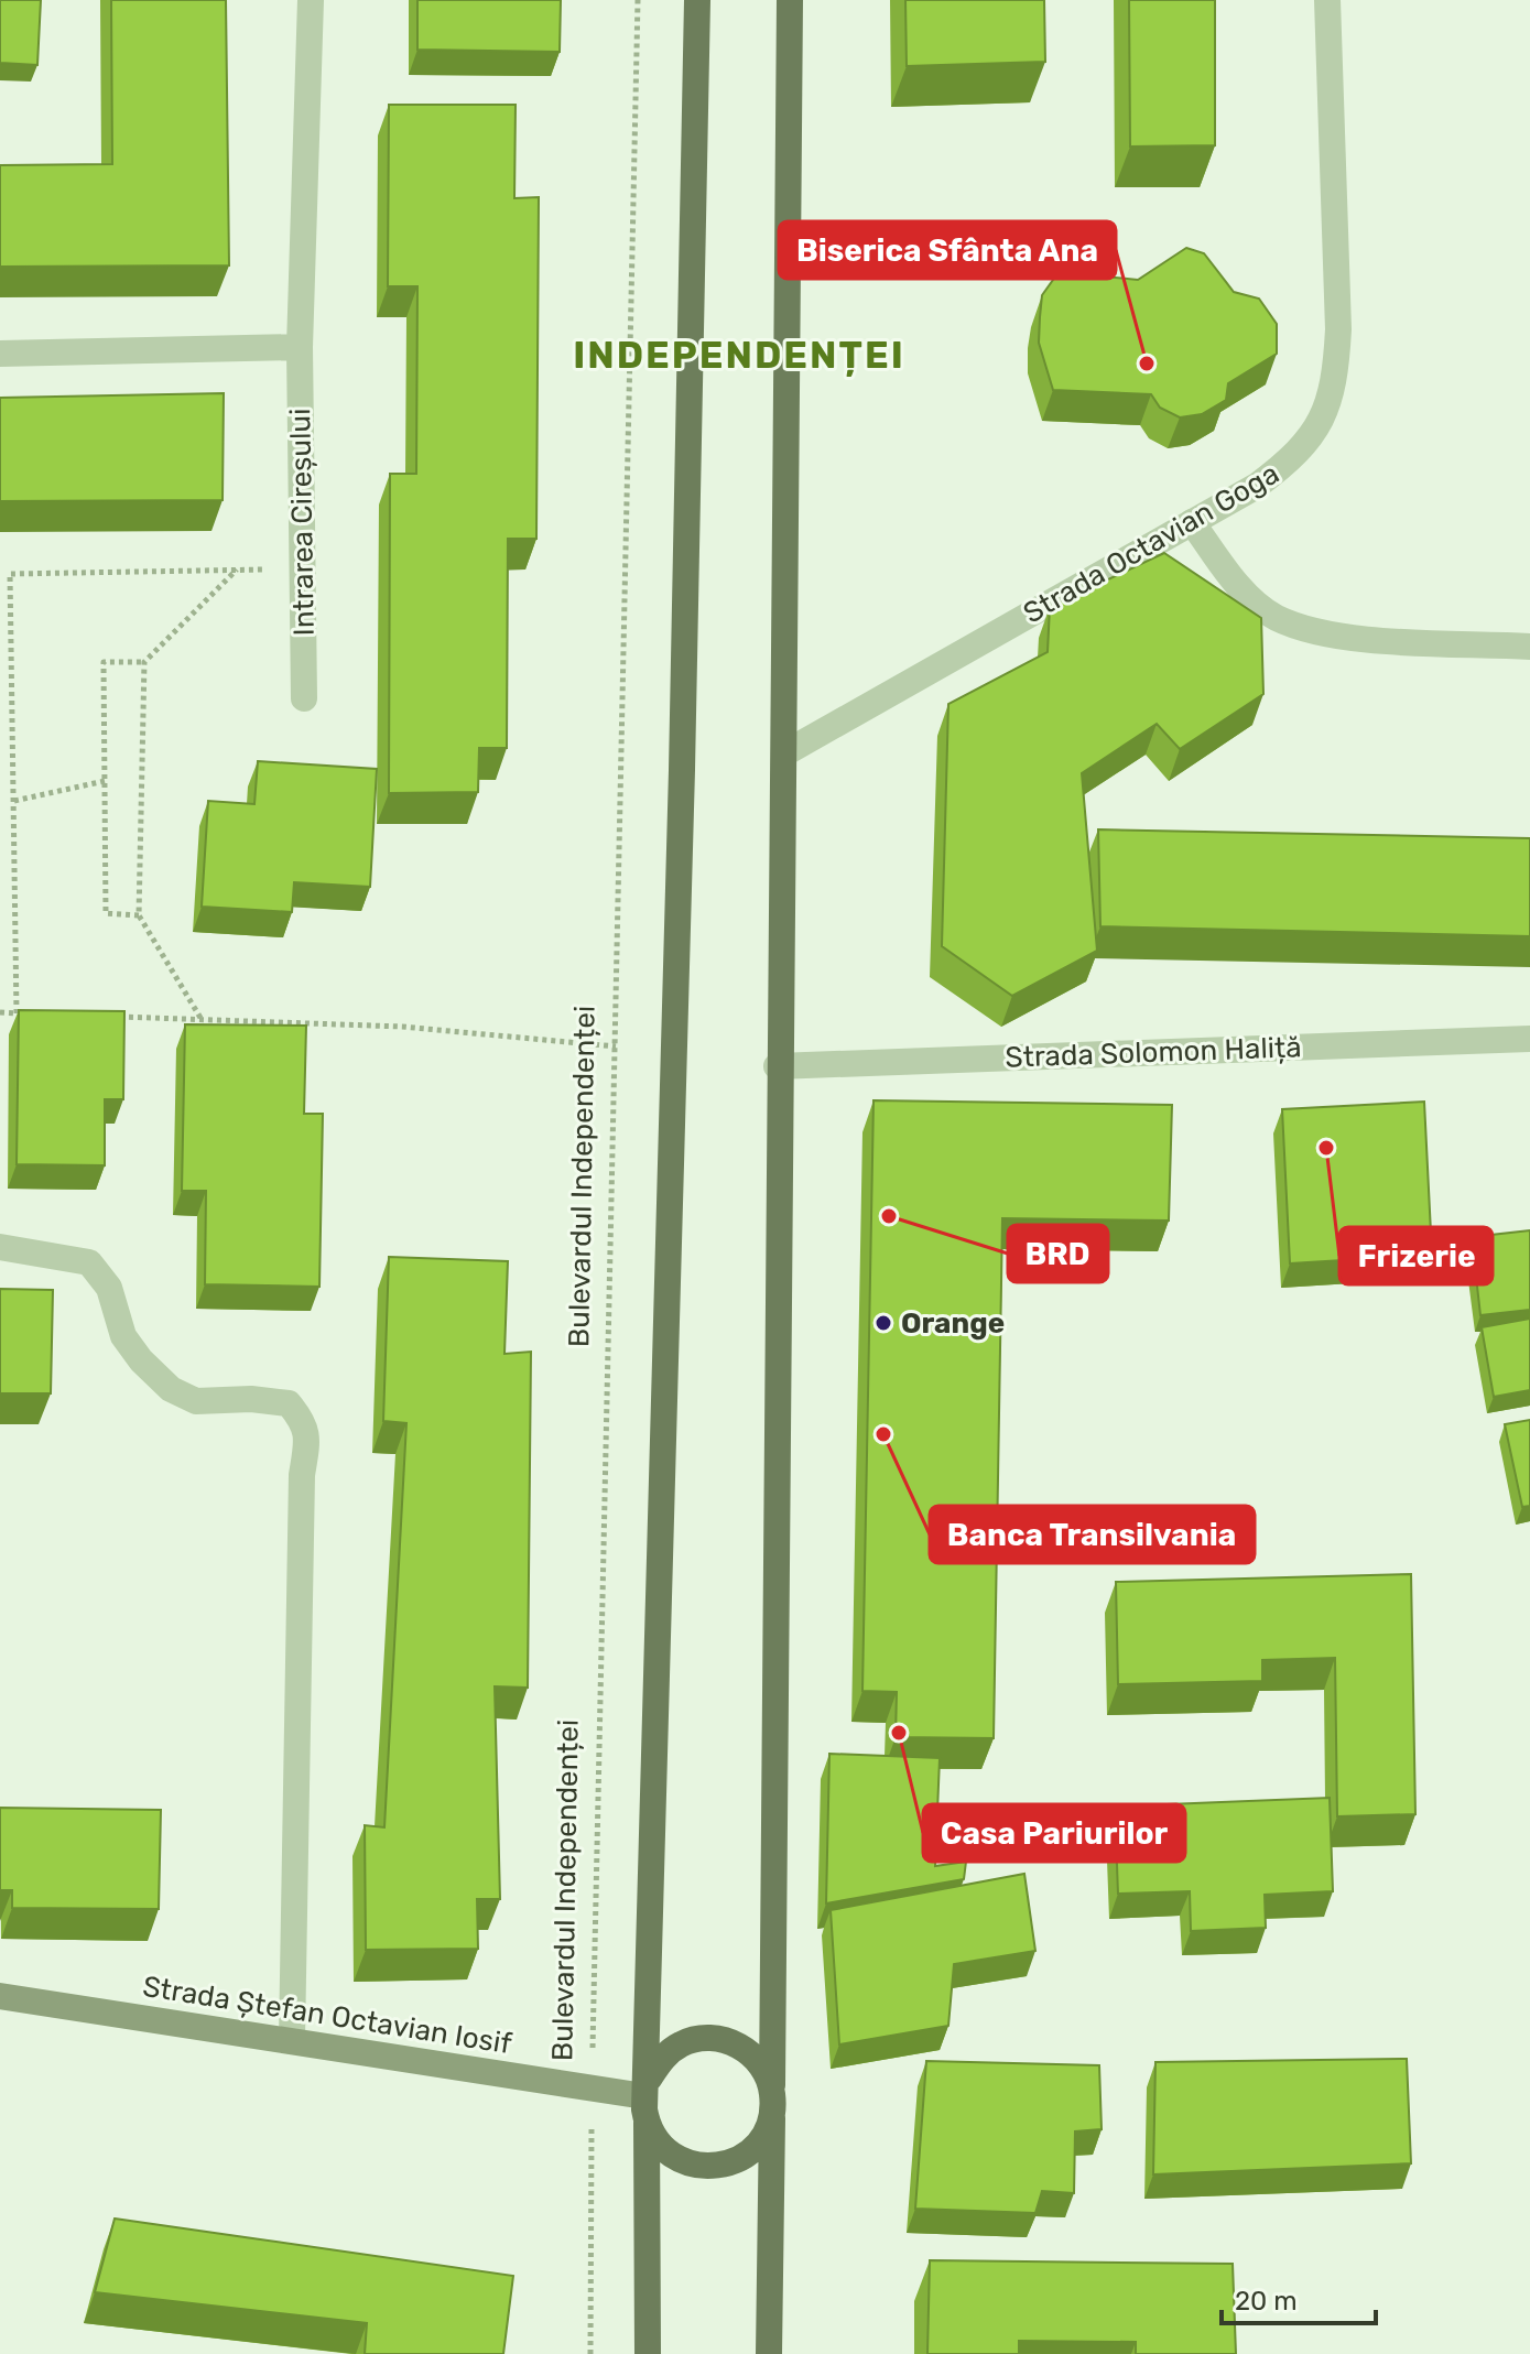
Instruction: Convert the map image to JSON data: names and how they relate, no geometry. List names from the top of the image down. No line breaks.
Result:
{"streets":{"street":["Intrarea Cireșului","Strada Octavian Goga","Strada Solomon Haliță","Strada Ștefan Octavian Iosif"],"path":["Bulevardul Independenței"]},"crossings":[["Bulevardul Independenței","Strada Ștefan Octavian Iosif"]],"districts":["INDEPENDENȚEI"],"places":["Biserica Sfânta Ana","Frizerie","BRD","Orange","Banca Transilvania","Casa Pariurilor"],"scale_bar":"20 m"}
